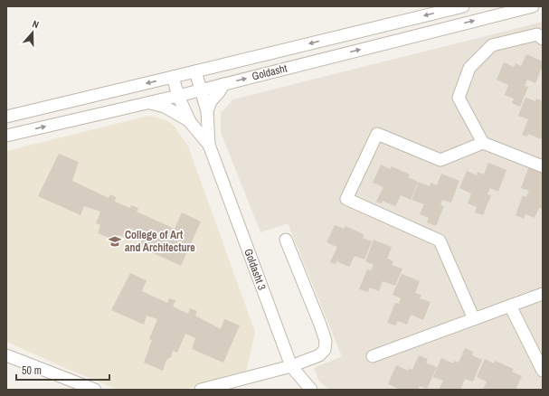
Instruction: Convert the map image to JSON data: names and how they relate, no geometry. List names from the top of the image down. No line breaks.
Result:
{"streets":{"street":["Goldasht","Goldasht 3"]},"places":{"school or university":["College of Art and Architecture"]},"scale_bar":"50 m","north":"top"}
